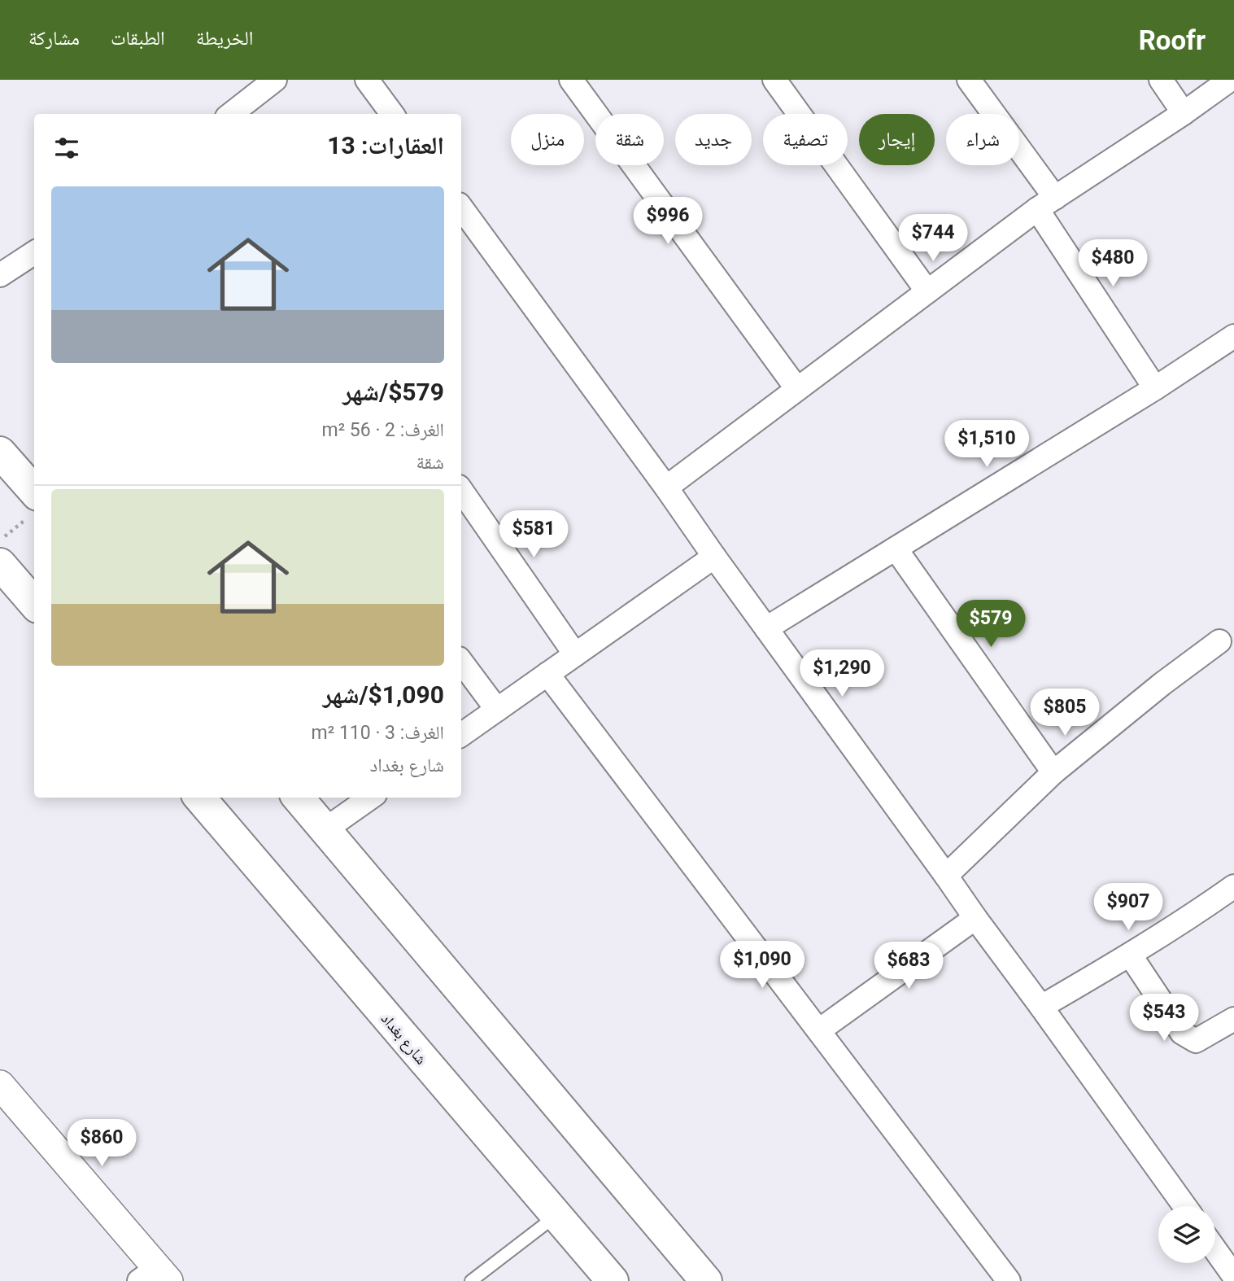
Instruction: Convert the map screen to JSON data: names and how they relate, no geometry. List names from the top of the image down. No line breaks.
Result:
{"streets":{"highway":["شارع بغداد"]},"page":{"header":"Roofr","nav":["الخريطة","الطبقات","مشاركة"],"chip":["شراء","إيجار","تصفية","جديد","شقة","منزل"],"heading":"العقارات: 13","list":[{"name":"$579/شهر","note":"الغرف: 2 · 56 m² · شقة"},{"name":"$1,090/شهر","note":"الغرف: 3 · 110 m² · شارع بغداد"}],"price":["$996","$744","$480","$1,510","$581","$579","$1,290","$805","$907","$1,090","$683","$543","$860"]}}
